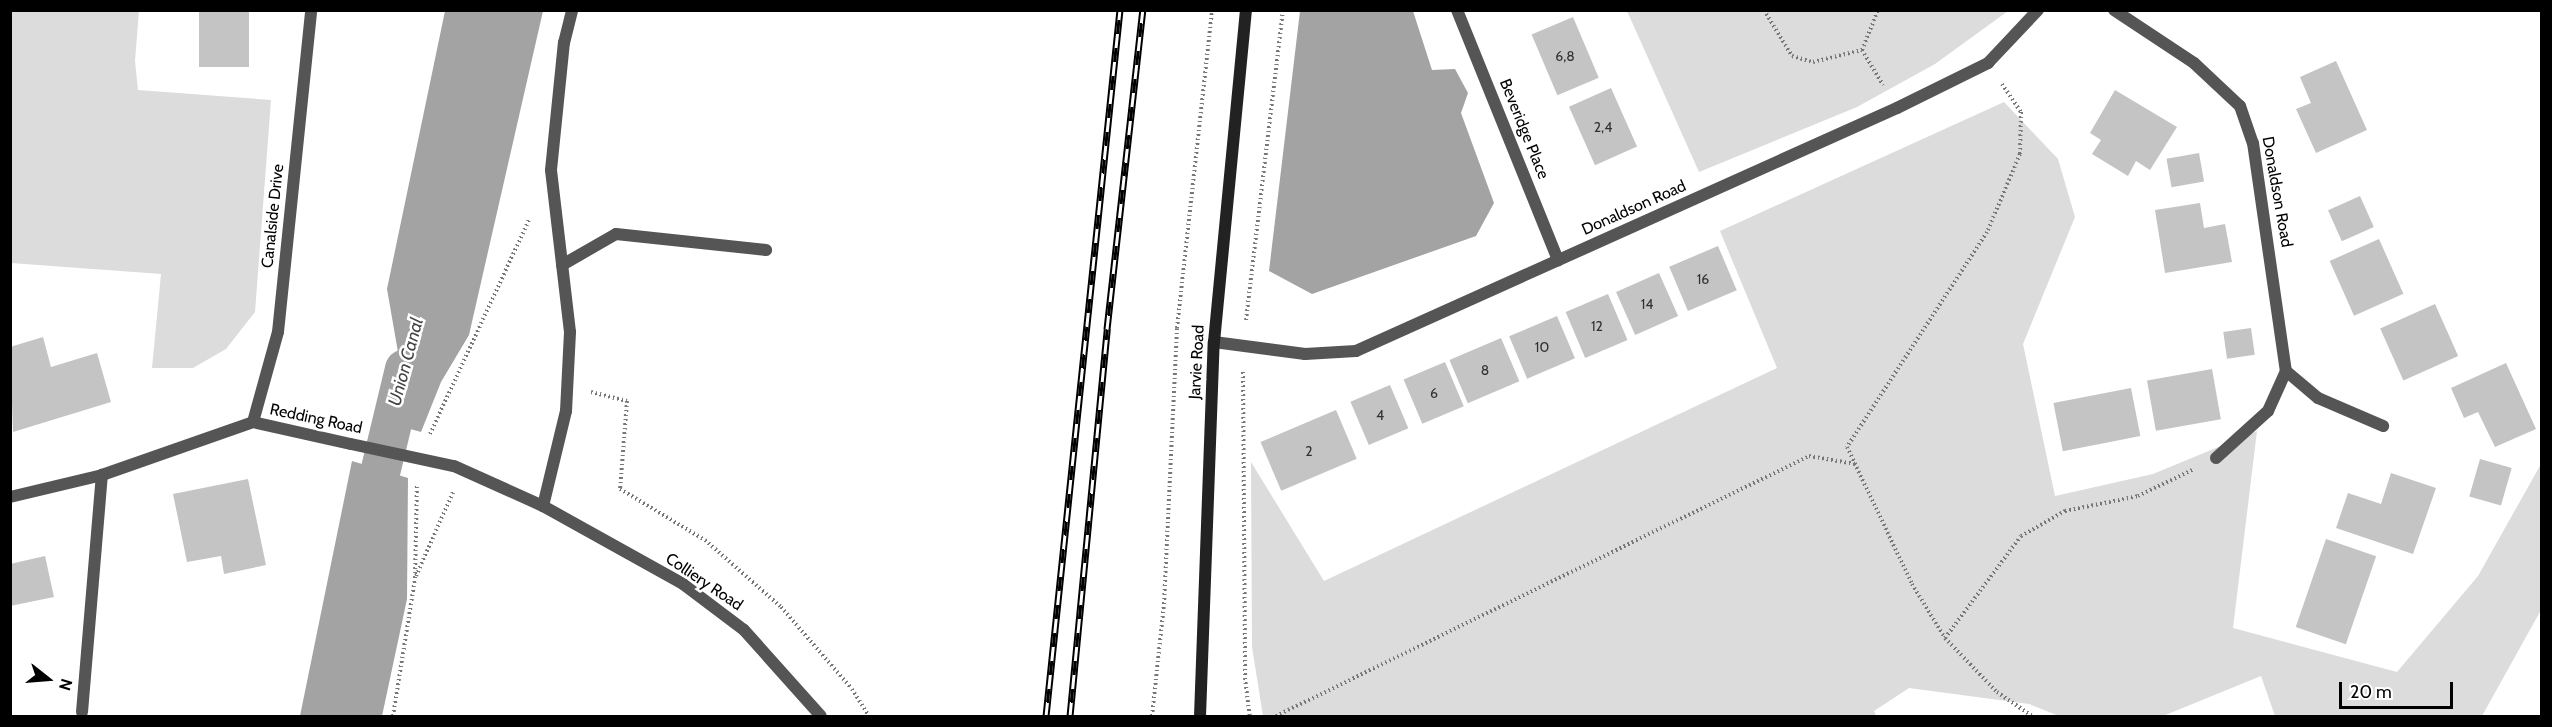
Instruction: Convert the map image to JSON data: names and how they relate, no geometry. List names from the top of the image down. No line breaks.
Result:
{"streets":{"street":["Beveridge Place","Donaldson Road","Canalside Drive","Jarvie Road","Redding Road","Colliery Road"]},"crossings":[["Beveridge Place","Donaldson Road"],["Donaldson Road","Jarvie Road"],["Canalside Drive","Redding Road"],["Redding Road","Colliery Road"]],"water":["Union Canal"],"house_numbers":["6,8","2,4","16","14","12","10","8","6","4","2"],"scale_bar":"20 m","north":"right"}
